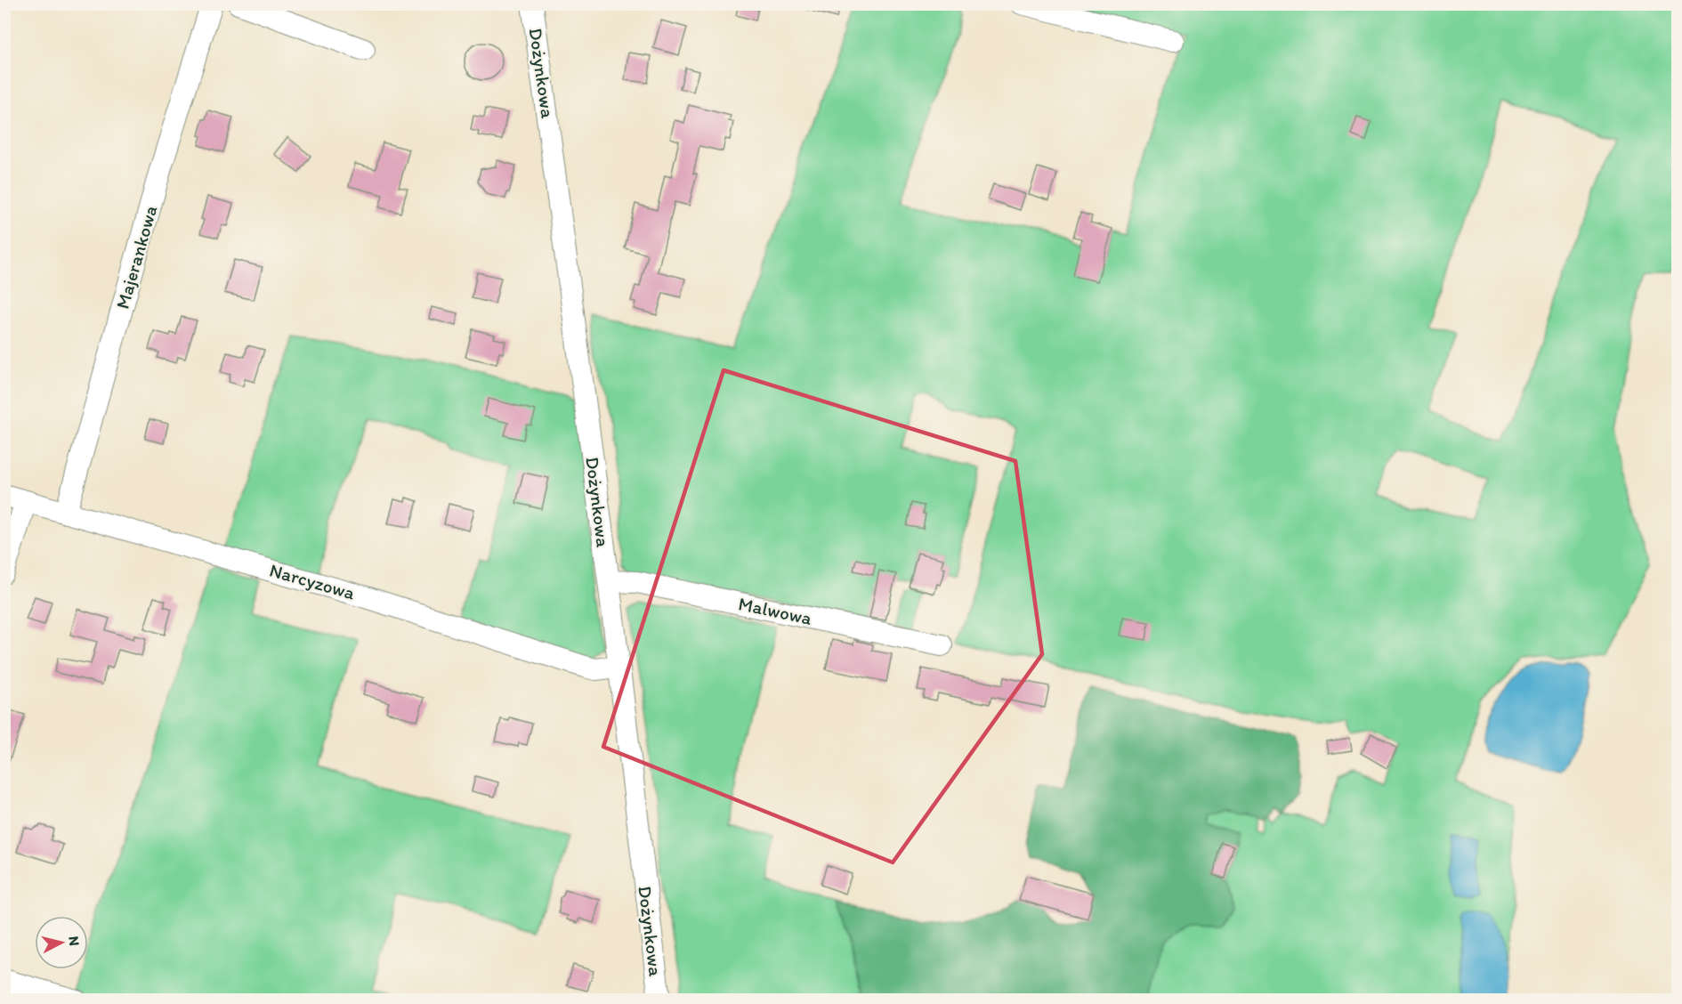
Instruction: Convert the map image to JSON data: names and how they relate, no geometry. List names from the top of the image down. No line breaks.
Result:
{"streets":{"street":["Dożynkowa","Majerankowa","Narcyzowa","Malwowa"]},"crossings":[["Dożynkowa","Narcyzowa"],["Dożynkowa","Malwowa"],["Majerankowa","Narcyzowa"]],"north":"right"}
